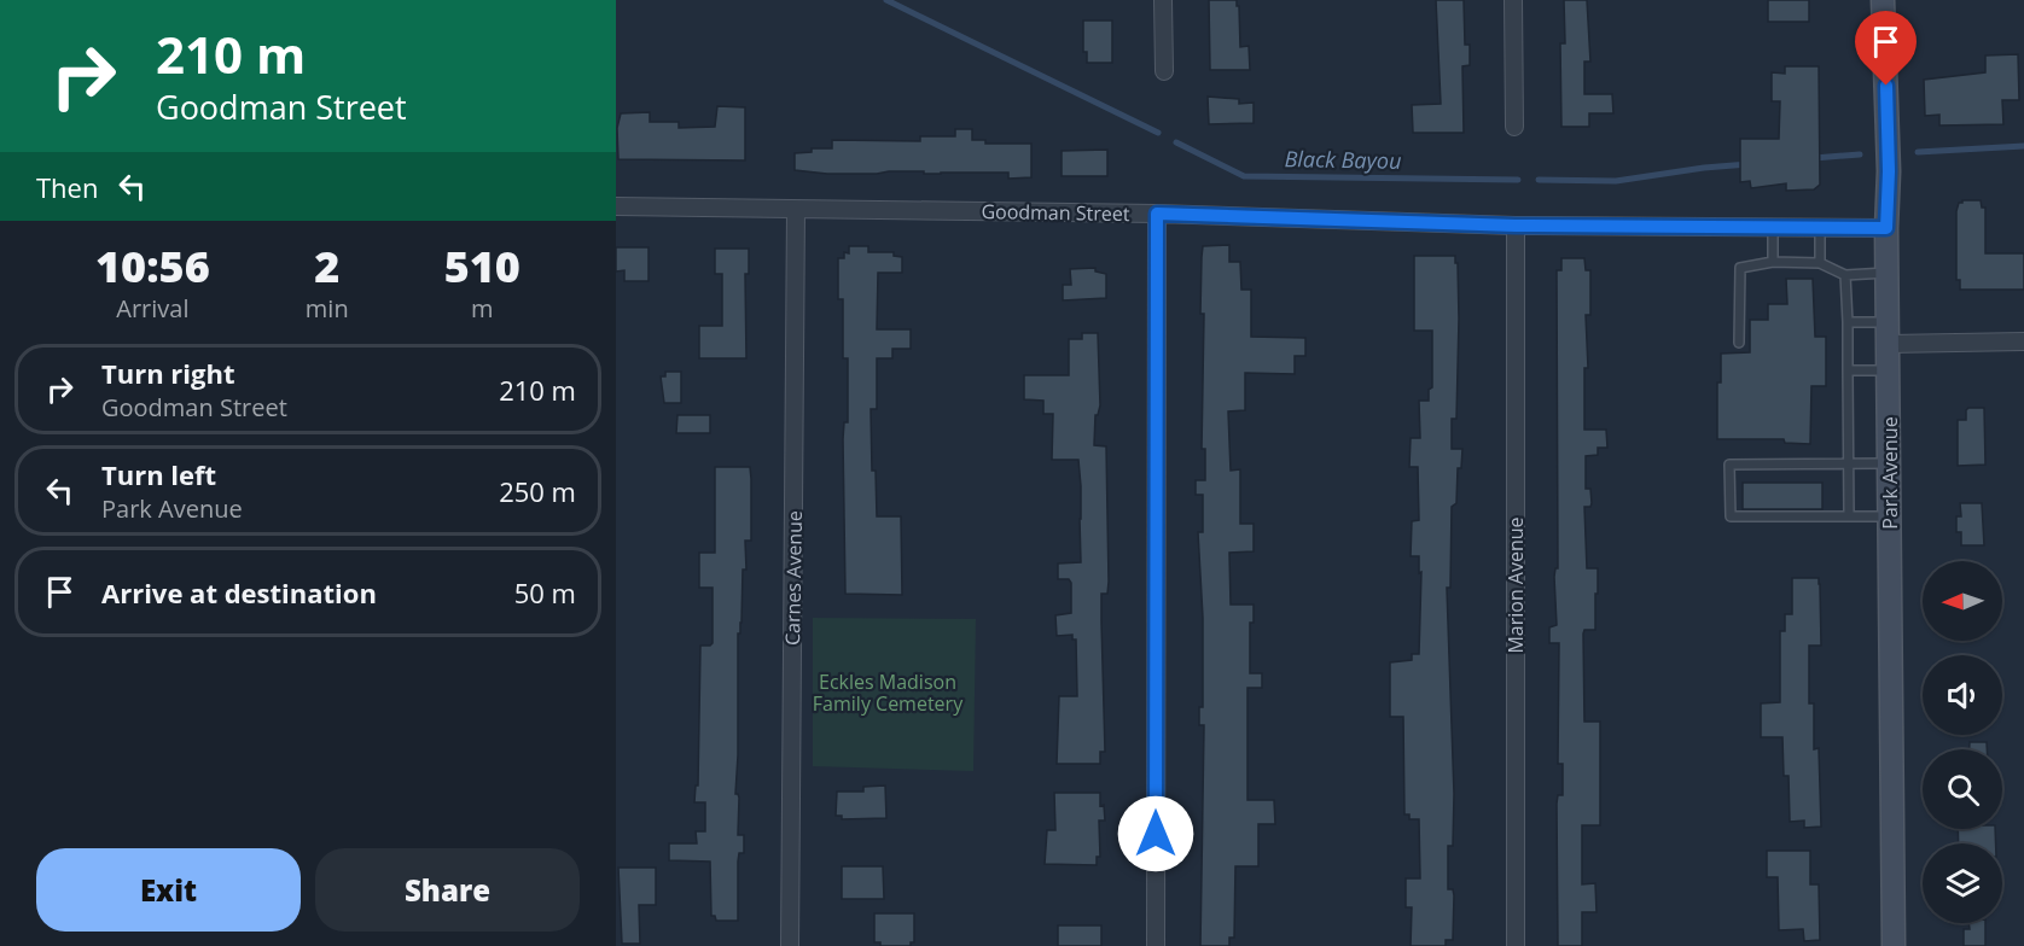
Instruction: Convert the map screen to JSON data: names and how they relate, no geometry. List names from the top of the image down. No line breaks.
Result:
{"streets":{"main road":["Park Avenue"],"street":["Goodman Street","Carnes Avenue","Marion Avenue"]},"crossings":[["Goodman Street","Park Avenue"],["Goodman Street","Carnes Avenue"],["Goodman Street","Marion Avenue"]],"water":["Black Bayou"],"parks":["Eckles Madison Family Cemetery"],"north":"left","page":{"turn":["210 m","Goodman Street"],"then":"Then","eta":["10:56","Arrival","2","min","510","m"],"list":[{"name":"Turn right","note":"Goodman Street","value":"210 m"},{"name":"Turn left","note":"Park Avenue","value":"250 m"},{"name":"Arrive at destination","value":"50 m"}],"buttons":["Exit","Share"]}}
